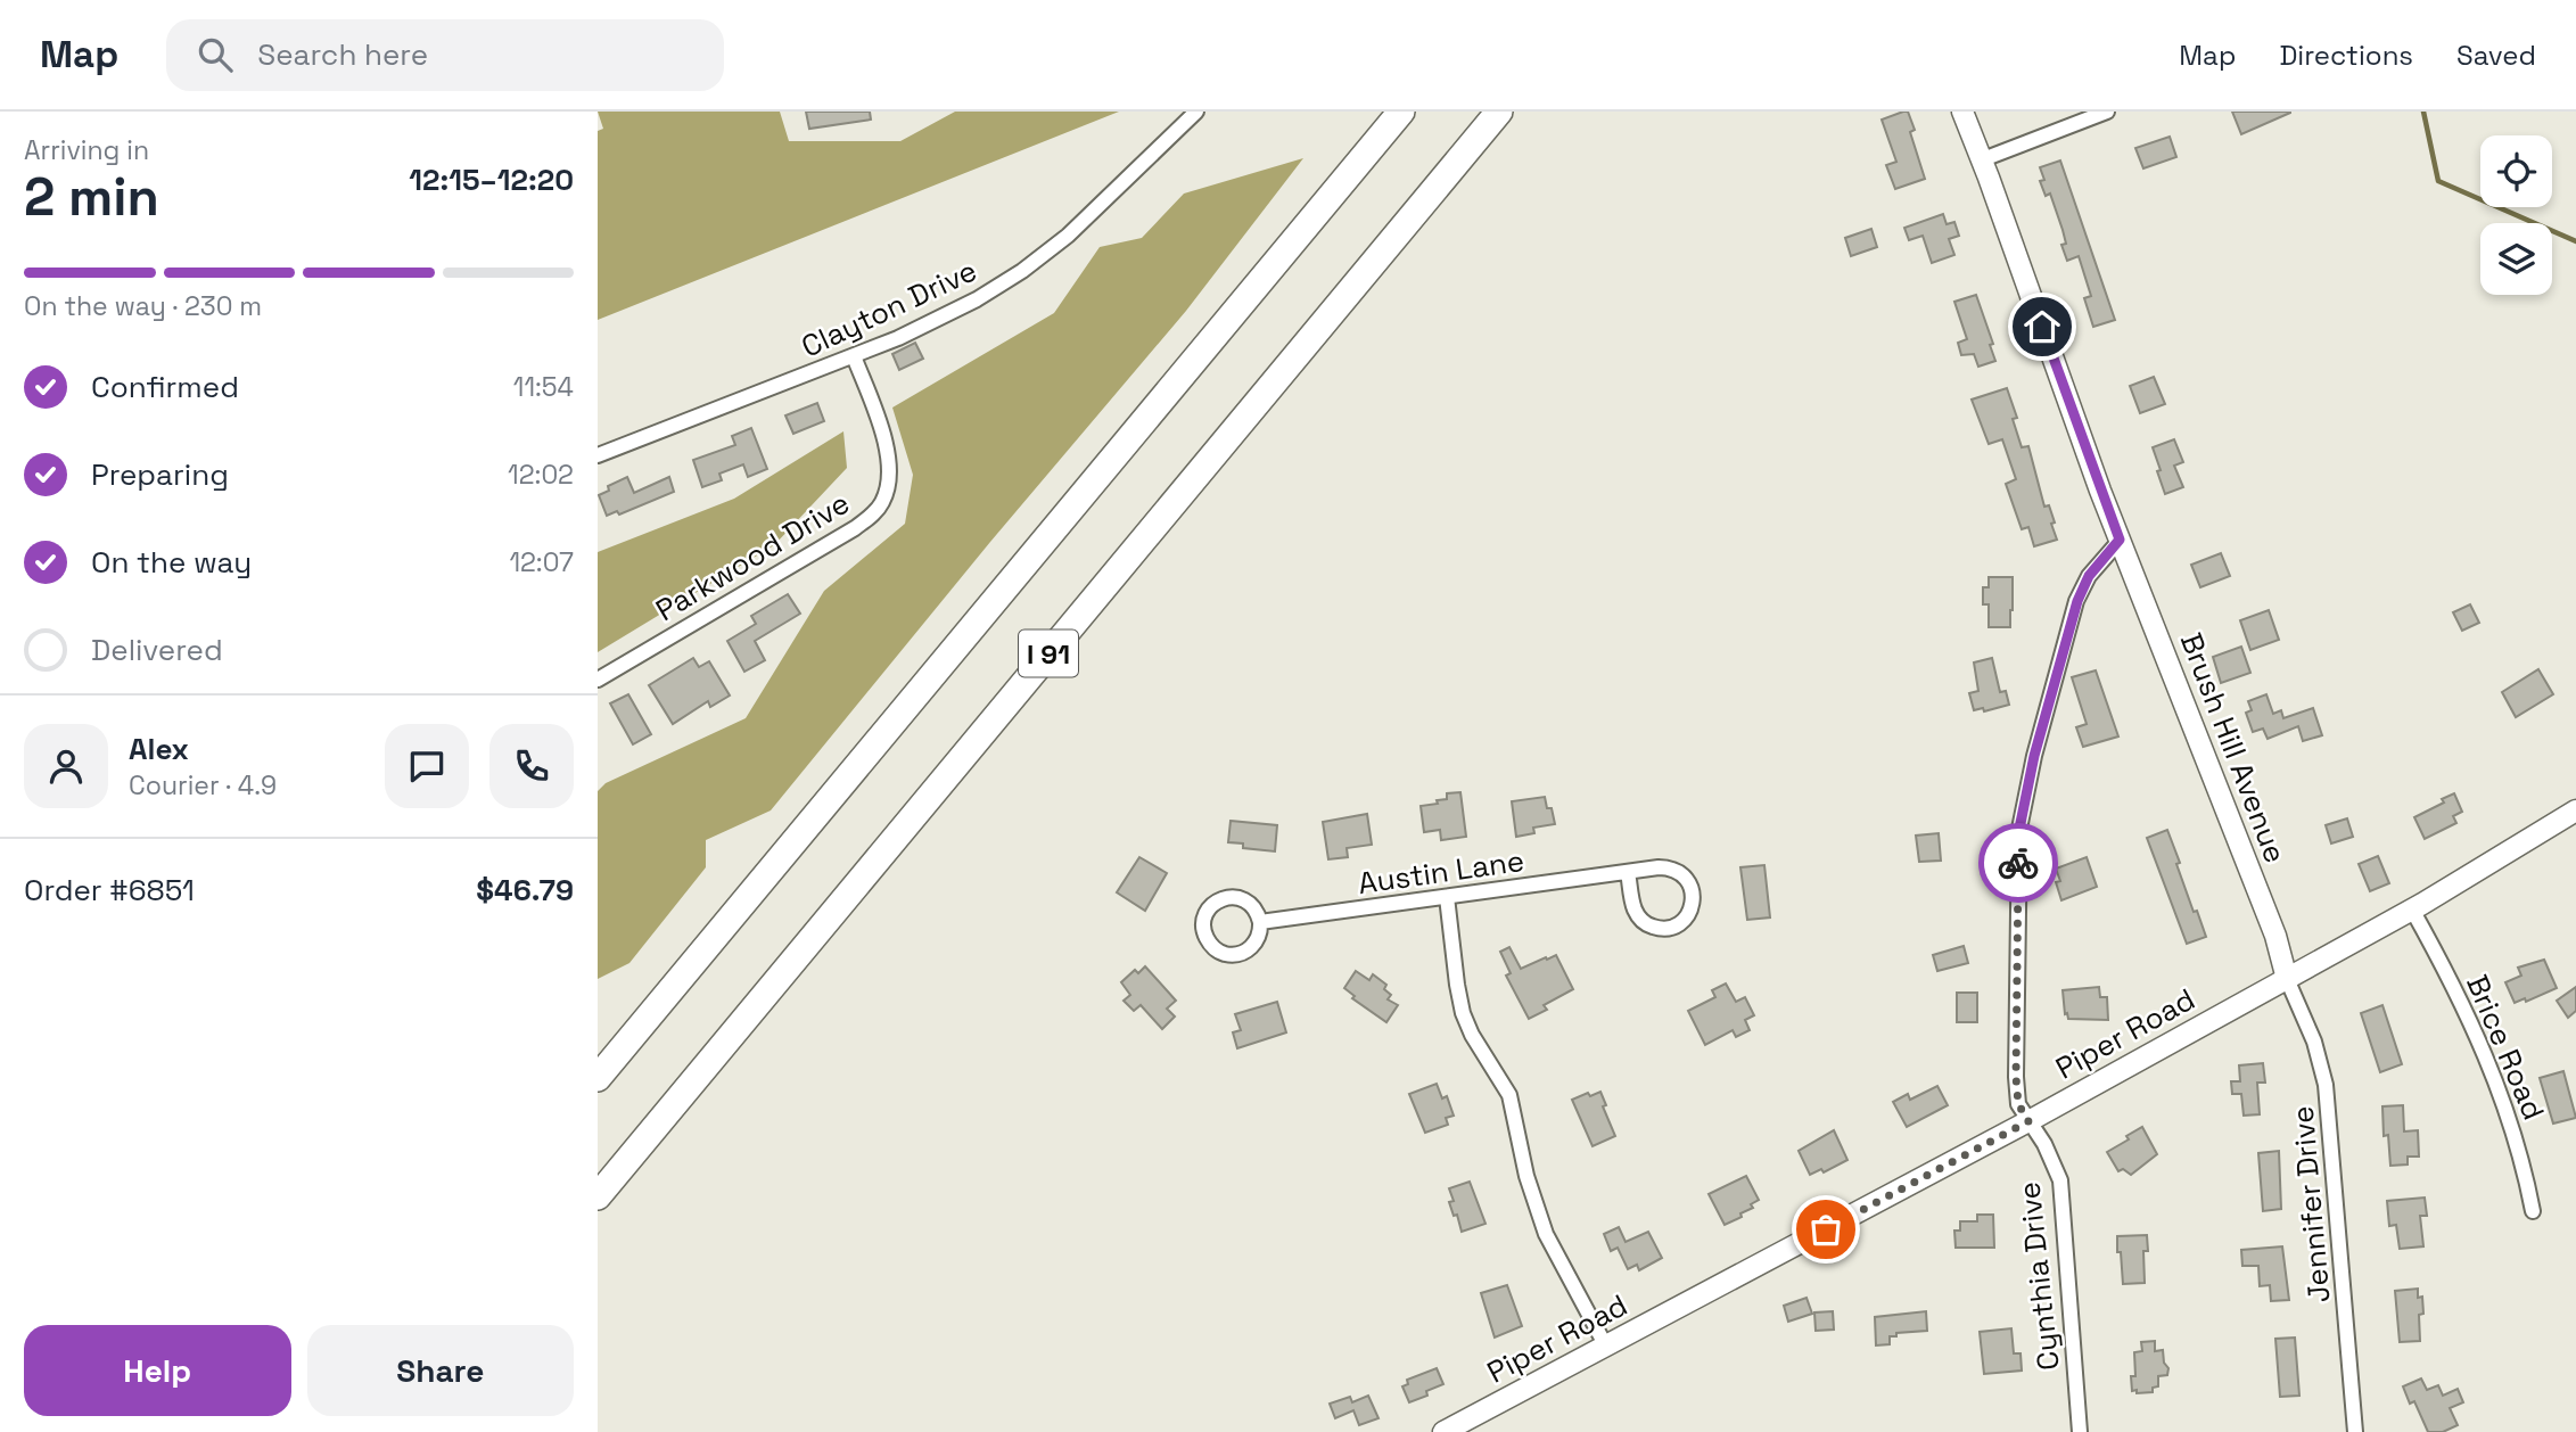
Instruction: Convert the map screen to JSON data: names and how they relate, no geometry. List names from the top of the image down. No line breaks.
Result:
{"streets":{"highway":["I 91"],"street":["Clayton Drive","Parkwood Drive","Brush Hill Avenue","Austin Lane","Piper Road","Brice Road","Jennifer Drive","Cynthia Drive"]},"crossings":[["Clayton Drive","Parkwood Drive"],["Brush Hill Avenue","Piper Road"],["Brush Hill Avenue","Jennifer Drive"],["Piper Road","Brice Road"],["Piper Road","Jennifer Drive"],["Piper Road","Cynthia Drive"]],"page":{"header":"Map","search":"Search here","nav":["Map","Directions","Saved"],"heading":["2 min","Arriving in","12:15–12:20"],"panel":["Alex","Courier · 4.9","Order #6851","$46.79"],"bar":"On the way · 230 m","list":[["Confirmed","11:54"],["Preparing","12:02"],["On the way","12:07"],"Delivered"],"buttons":["Help","Share"]}}
